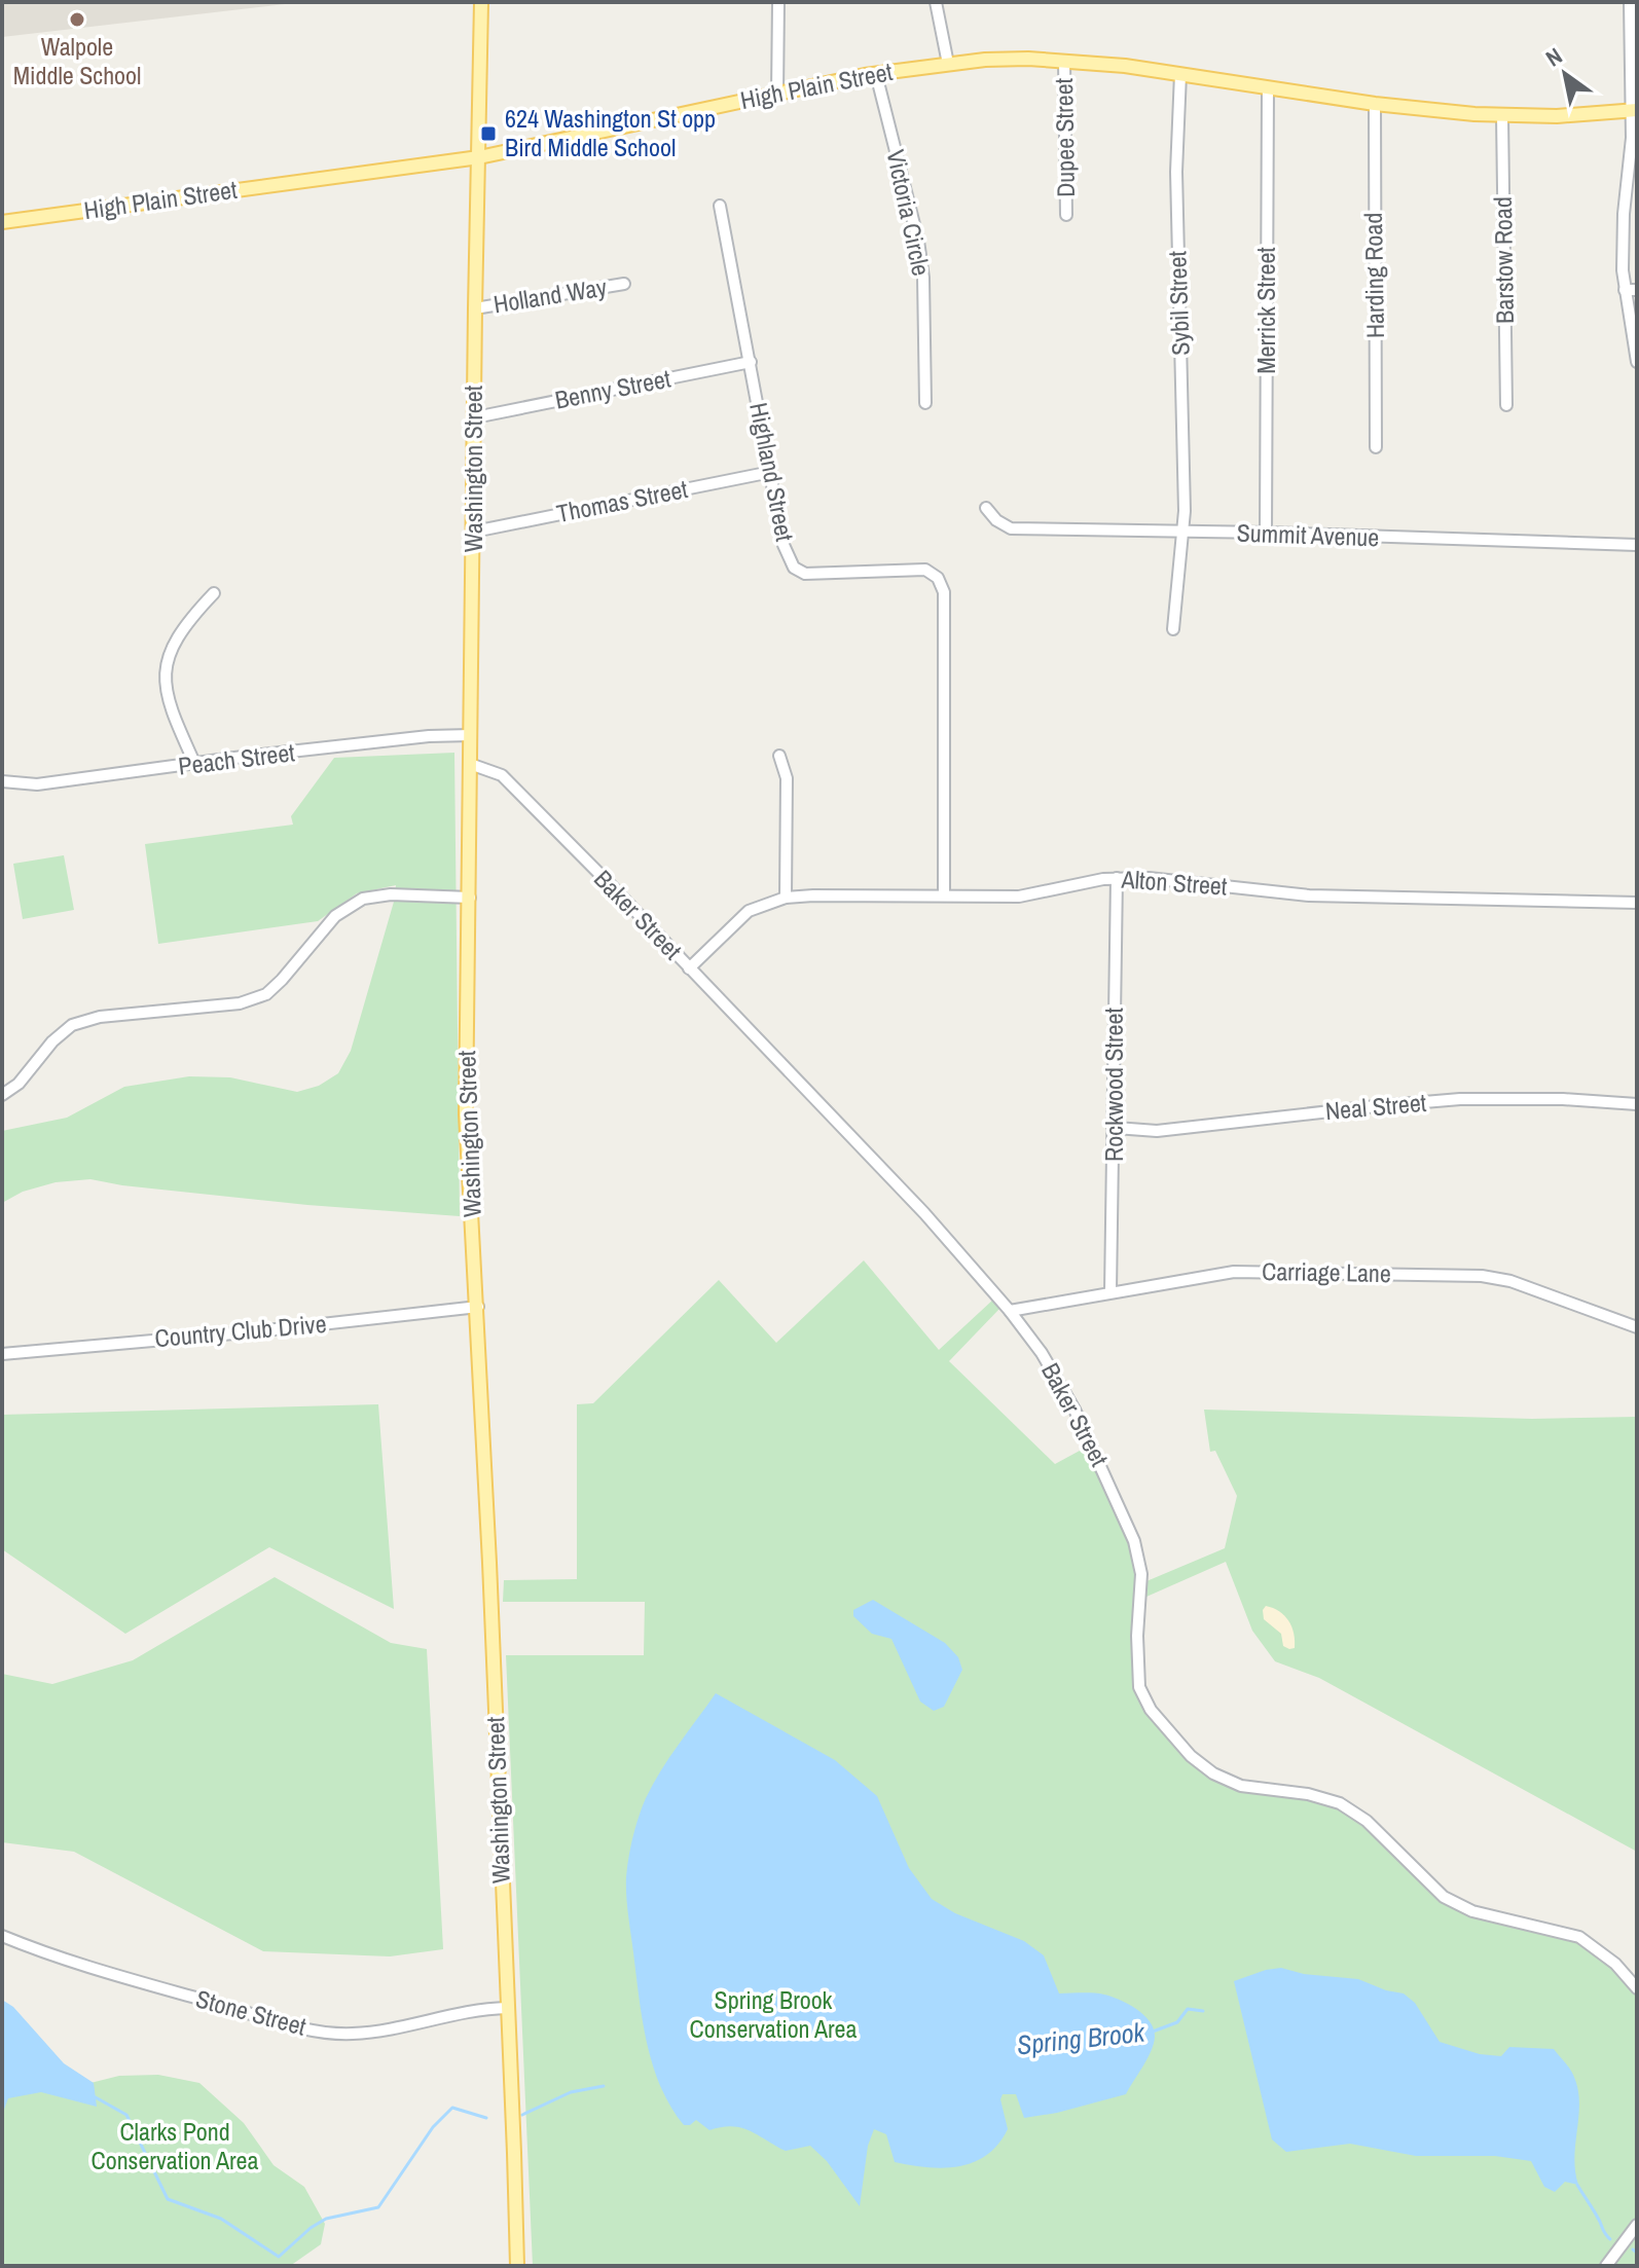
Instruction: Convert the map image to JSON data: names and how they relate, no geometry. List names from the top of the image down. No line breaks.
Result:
{"streets":{"main road":["High Plain Street","Washington Street"],"street":["Dupee Street","Victoria Circle","Barstow Road","Harding Road","Holland Way","Sybil Street","Merrick Street","Benny Street","Highland Street","Thomas Street","Summit Avenue","Peach Street","Alton Street","Baker Street","Rockwood Street","Neal Street","Carriage Lane","Country Club Drive","Stone Street"]},"crossings":[["High Plain Street","Dupee Street"],["High Plain Street","Victoria Circle"],["High Plain Street","Barstow Road"],["High Plain Street","Harding Road"],["High Plain Street","Sybil Street"],["High Plain Street","Merrick Street"],["High Plain Street","Washington Street"],["Holland Way","Washington Street"],["Sybil Street","Summit Avenue"],["Merrick Street","Summit Avenue"],["Benny Street","Washington Street"],["Benny Street","Highland Street"],["Washington Street","Thomas Street"],["Washington Street","Peach Street"],["Washington Street","Baker Street"],["Washington Street","Country Club Drive"],["Washington Street","Stone Street"],["Highland Street","Thomas Street"],["Highland Street","Alton Street"],["Alton Street","Baker Street"],["Alton Street","Rockwood Street"],["Baker Street","Carriage Lane"],["Rockwood Street","Neal Street"],["Rockwood Street","Carriage Lane"]],"water":["Spring Brook"],"parks":["Spring Brook Conservation Area","Clarks Pond Conservation Area"],"places":{"other":["Walpole Middle School"],"transit":["624 Washington St opp Bird Middle School"]},"north":"top left"}
